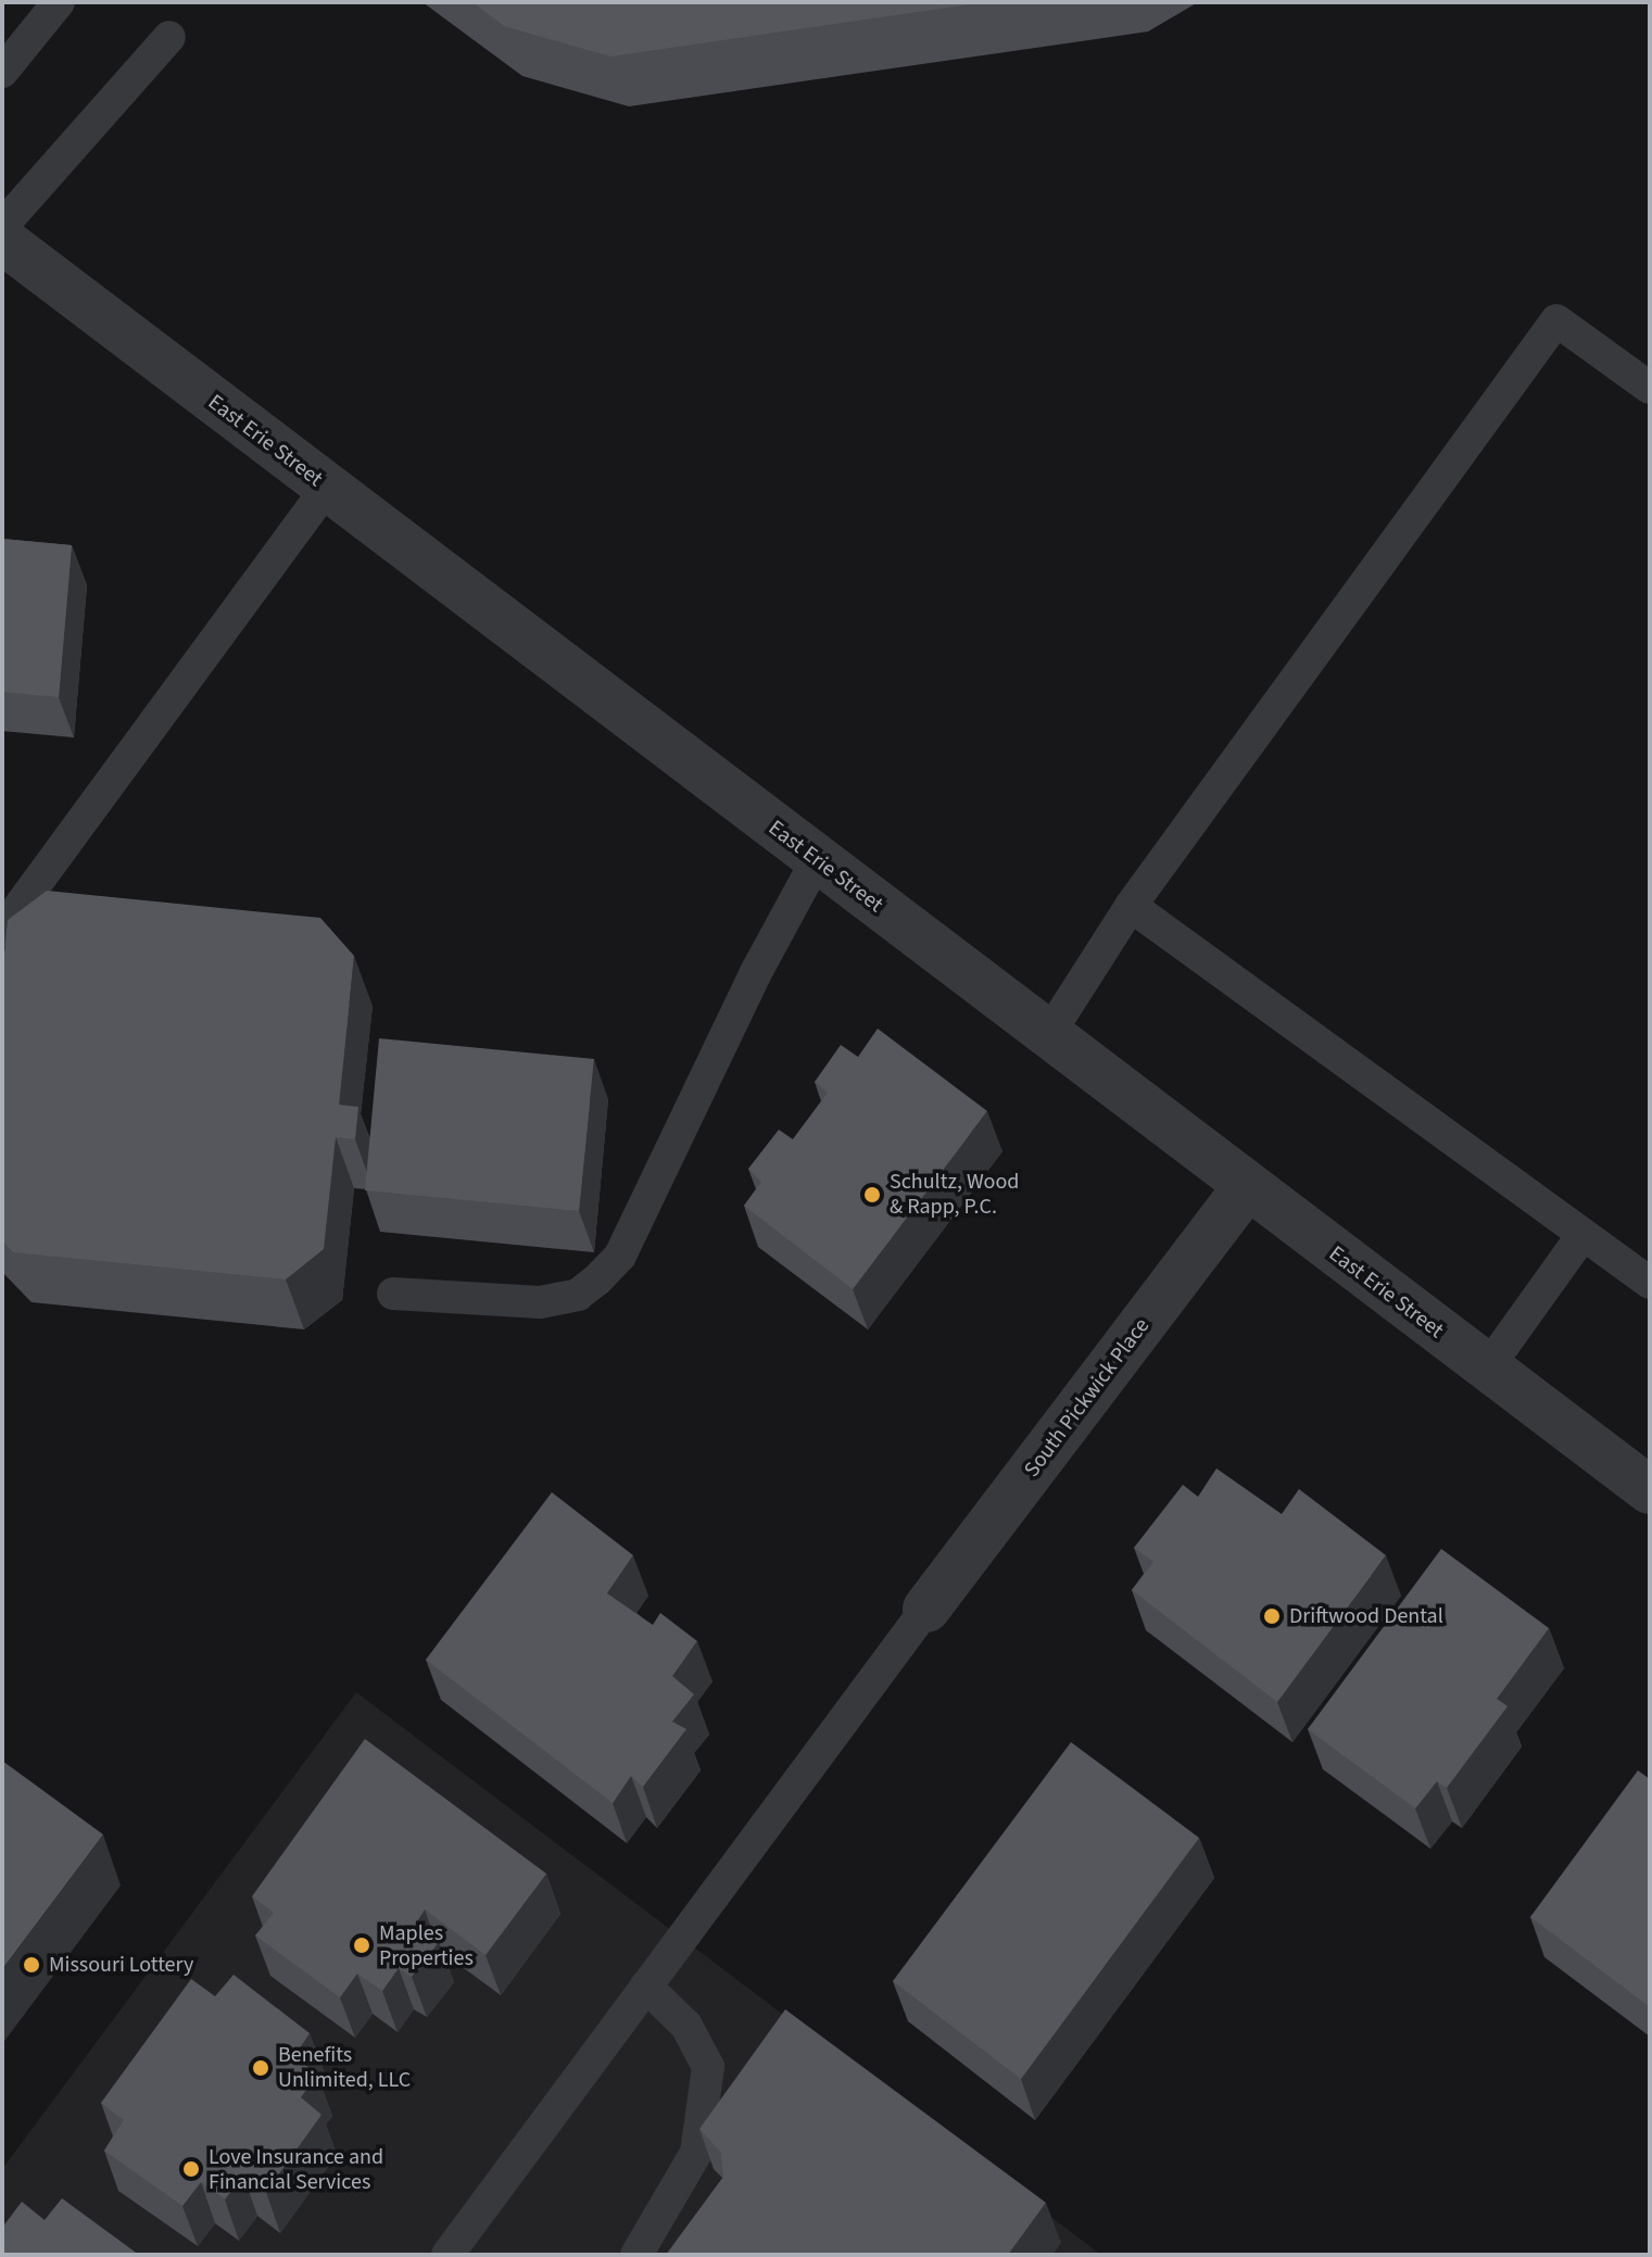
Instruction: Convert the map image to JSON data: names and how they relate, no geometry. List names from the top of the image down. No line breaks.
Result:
{"streets":{"street":["East Erie Street","South Pickwick Place"]},"crossings":[["East Erie Street","South Pickwick Place"]],"places":["Schultz, Wood & Rapp, P.C.","Driftwood Dental","Maples Properties","Missouri Lottery","Benefits Unlimited, LLC","Love Insurance and Financial Services"]}
